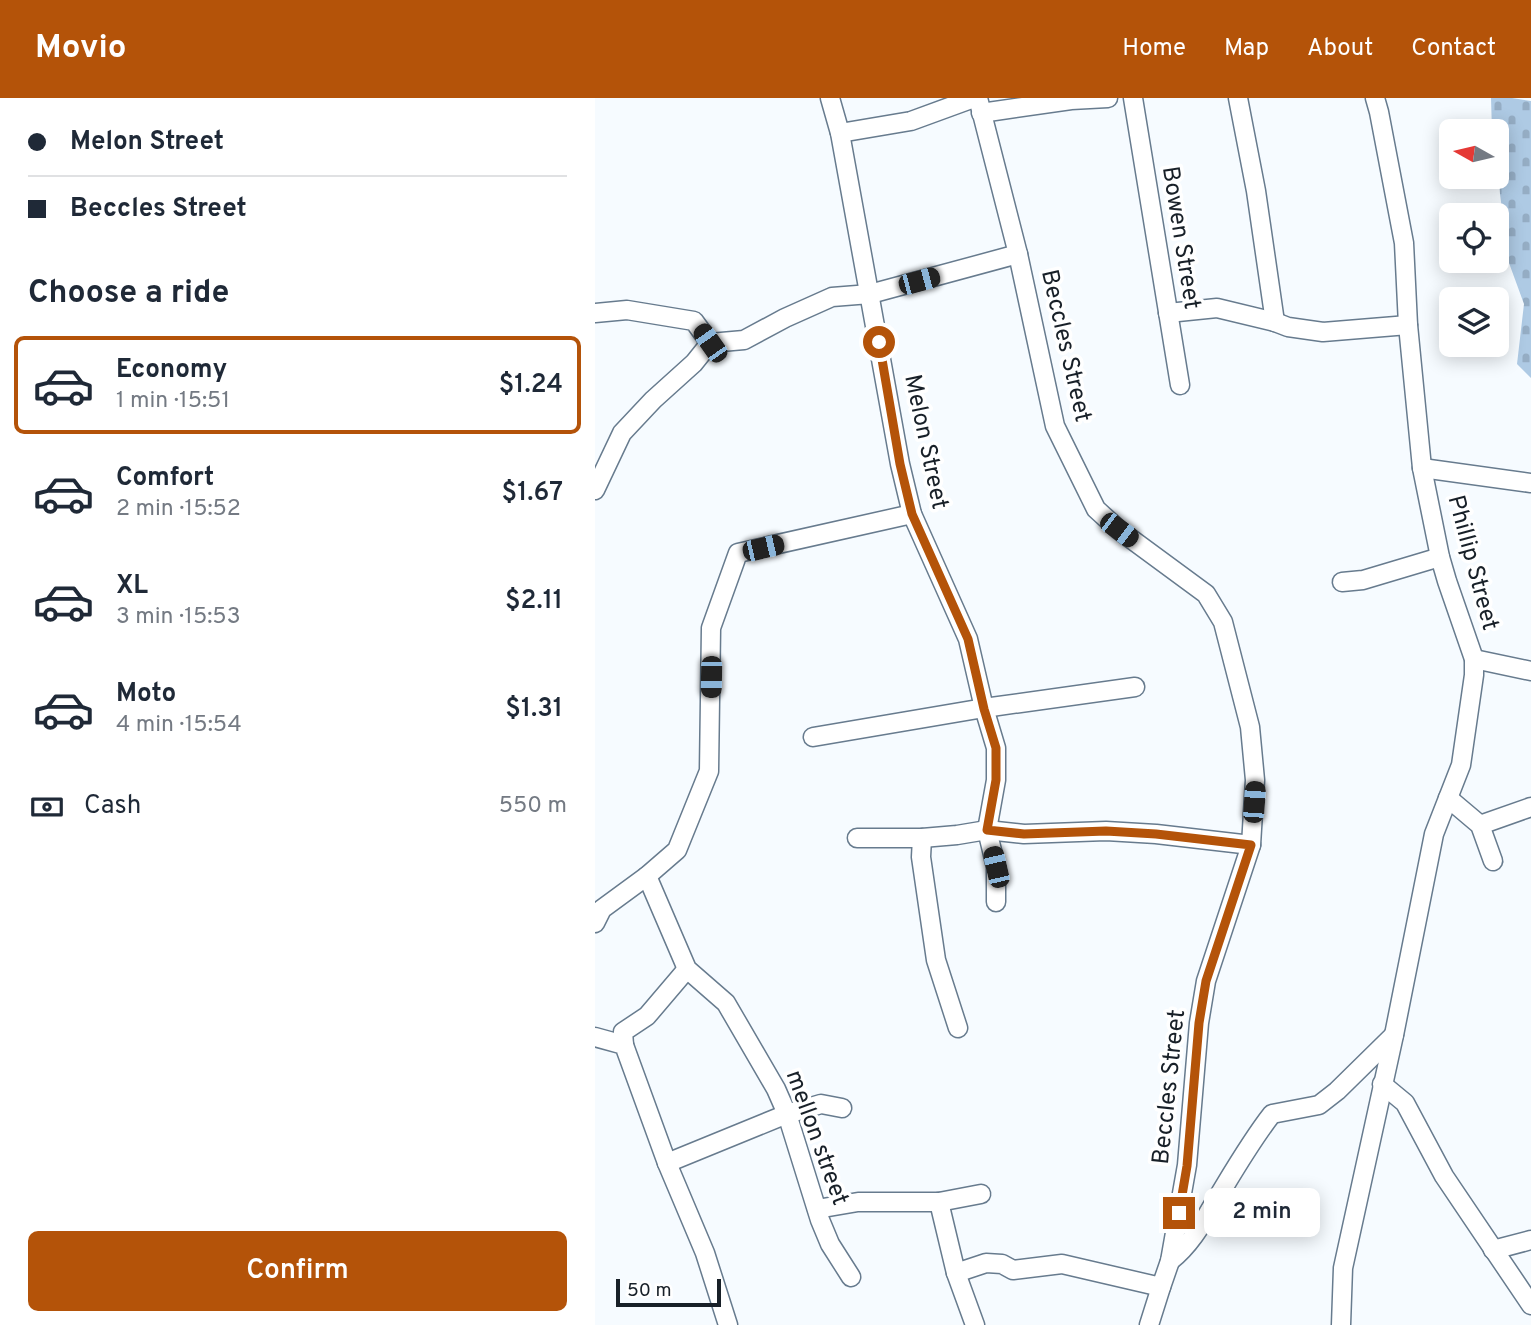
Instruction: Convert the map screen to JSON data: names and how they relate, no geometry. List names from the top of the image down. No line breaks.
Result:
{"streets":{"street":["Bowen Street","Beccles Street","Melon Street","Phillip Street","mellon street"]},"scale_bar":"50 m","north":"left","page":{"header":"Movio","nav":["Home","Map","About","Contact"],"banner":["Melon Street","Beccles Street"],"heading":"Choose a ride","list":[{"name":"Economy","note":"1 min · 15:51","value":"$1.24"},{"name":"Comfort","note":"2 min · 15:52","value":"$1.67"},{"name":"XL","note":"3 min · 15:53","value":"$2.11"},{"name":"Moto","note":"4 min · 15:54","value":"$1.31"}],"pay":["Cash","550 m"],"bubble":"2 min","buttons":"Confirm","scale":"50 m"}}
